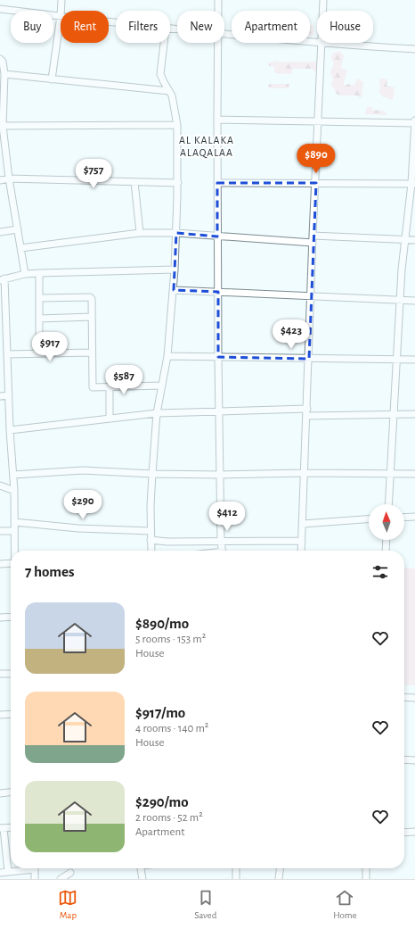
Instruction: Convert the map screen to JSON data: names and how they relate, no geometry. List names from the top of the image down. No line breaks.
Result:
{"districts":["AL KALAKA ALAQALAA"],"north":"top","page":{"chip":["Buy","Rent","Filters","New","Apartment","House"],"price":["$890","$757","$423","$917","$587","$290","$412"],"heading":"7 homes","list":[{"name":"$890/mo","note":"5 rooms · 153 m² · House"},{"name":"$917/mo","note":"4 rooms · 140 m² · House"},{"name":"$290/mo","note":"2 rooms · 52 m² · Apartment"}],"tabs":["Map","Saved","Home"]}}
